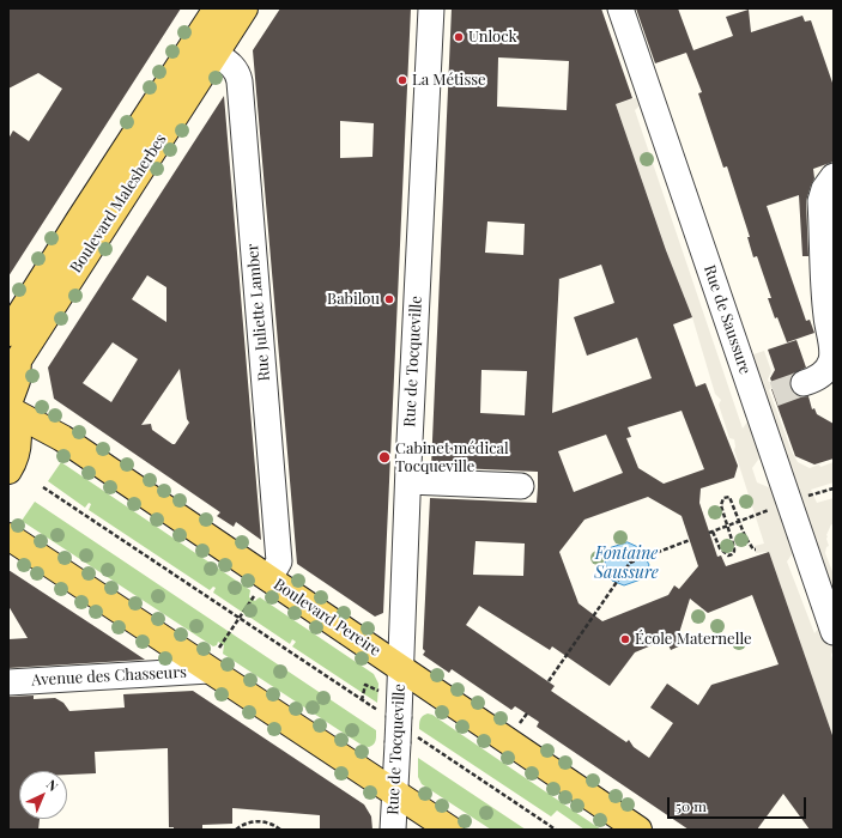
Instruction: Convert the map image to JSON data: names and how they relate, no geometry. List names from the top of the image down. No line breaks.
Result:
{"streets":{"main road":["Boulevard Malesherbes","Boulevard Pereire"],"street":["Rue Juliette Lamber","Rue de Saussure","Rue de Tocqueville","Avenue des Chasseurs"]},"crossings":[["Boulevard Malesherbes","Rue Juliette Lamber"],["Boulevard Malesherbes","Boulevard Pereire"],["Rue Juliette Lamber","Boulevard Pereire"],["Rue de Tocqueville","Boulevard Pereire"]],"water":["Fontaine Saussure"],"places":["Unlock","La Métisse","Babilou","Cabinet médical Tocqueville","École Maternelle"],"scale_bar":"50 m","north":"top right"}
